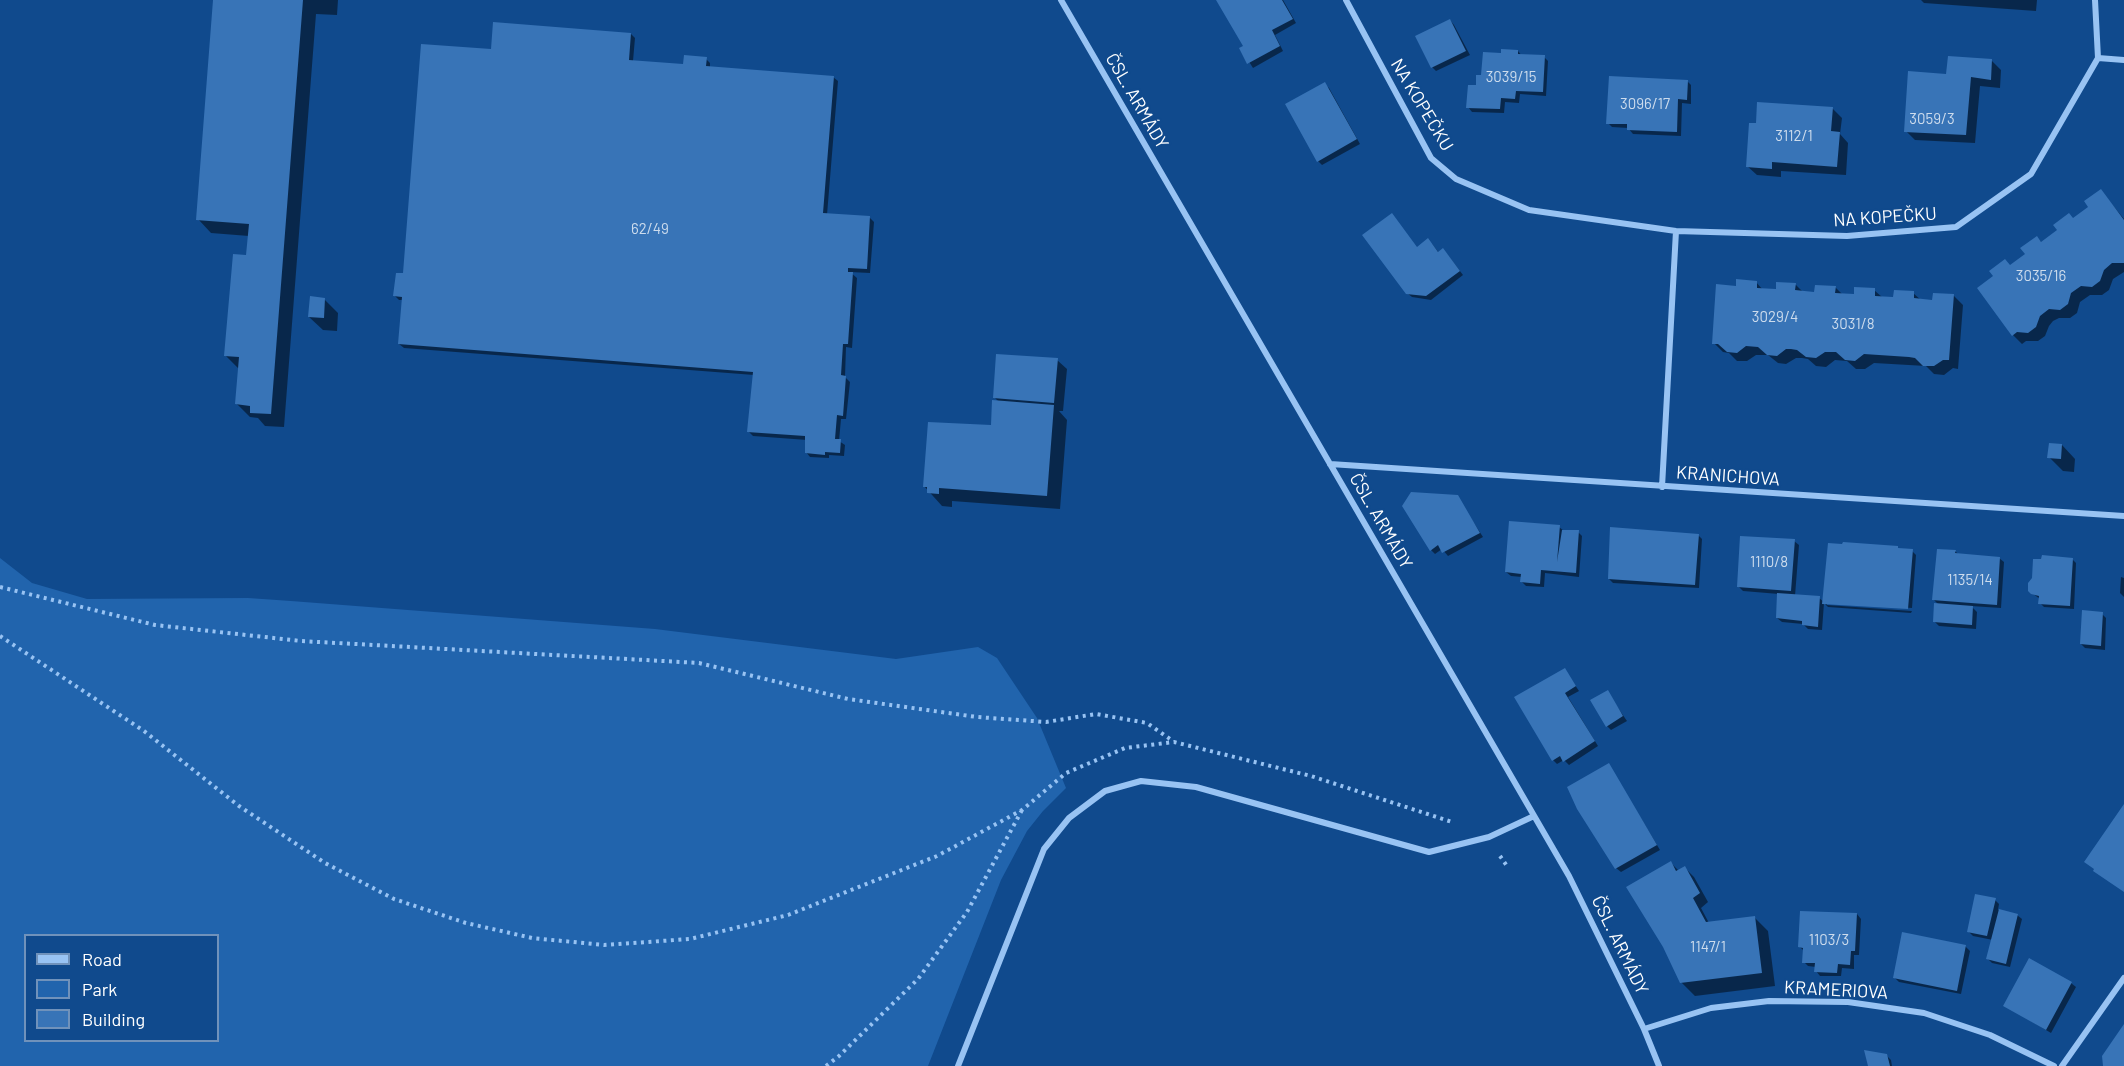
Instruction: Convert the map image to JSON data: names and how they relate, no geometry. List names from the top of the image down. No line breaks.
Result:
{"streets":{"street":["ČSL. ARMÁDY","NA KOPEČKU","KRANICHOVA","KRAMERIOVA"]},"crossings":[["ČSL. ARMÁDY","KRANICHOVA"],["ČSL. ARMÁDY","KRAMERIOVA"]],"house_numbers":["3039/15","3096/17","3059/3","3112/1","62/49","3035/16","3029/4","3031/8","1110/8","1135/14","1103/3","1147/1"],"legend":["Road","Park","Building"]}
